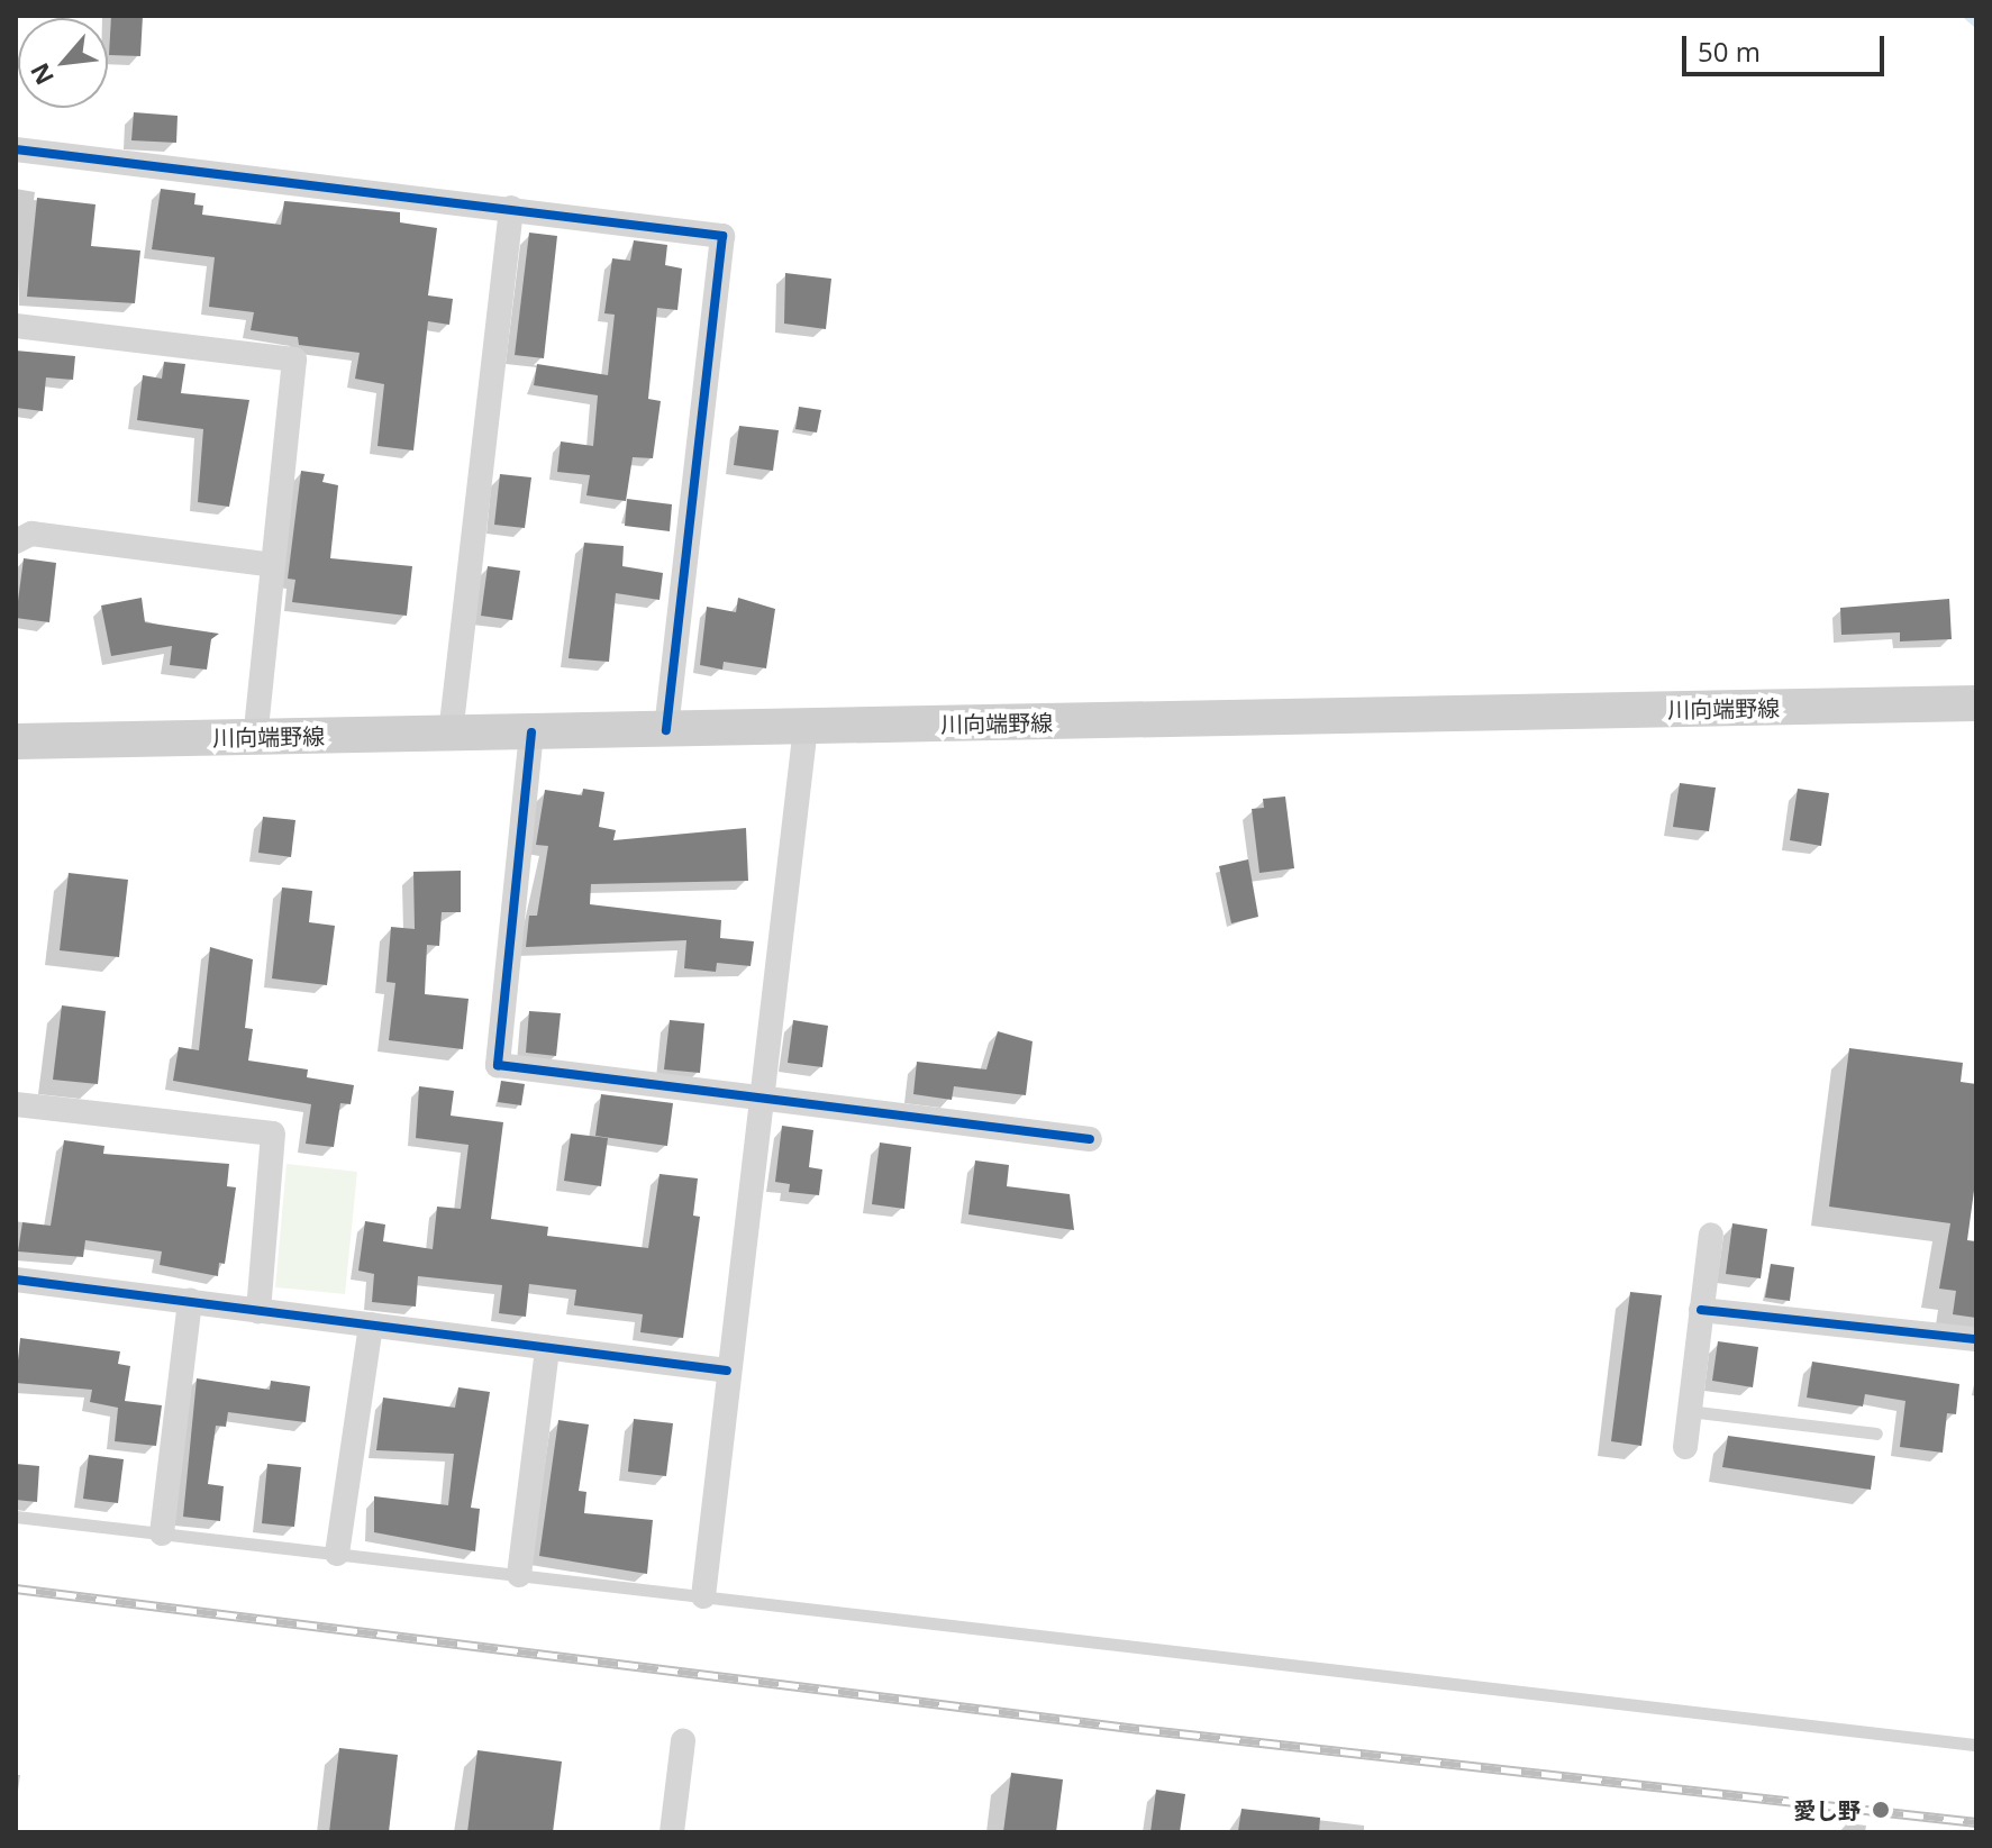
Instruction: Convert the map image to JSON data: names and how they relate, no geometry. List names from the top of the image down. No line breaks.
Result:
{"streets":{"main road":["川向端野線"]},"places":["愛し野"],"scale_bar":"50 m","north":"bottom left"}
